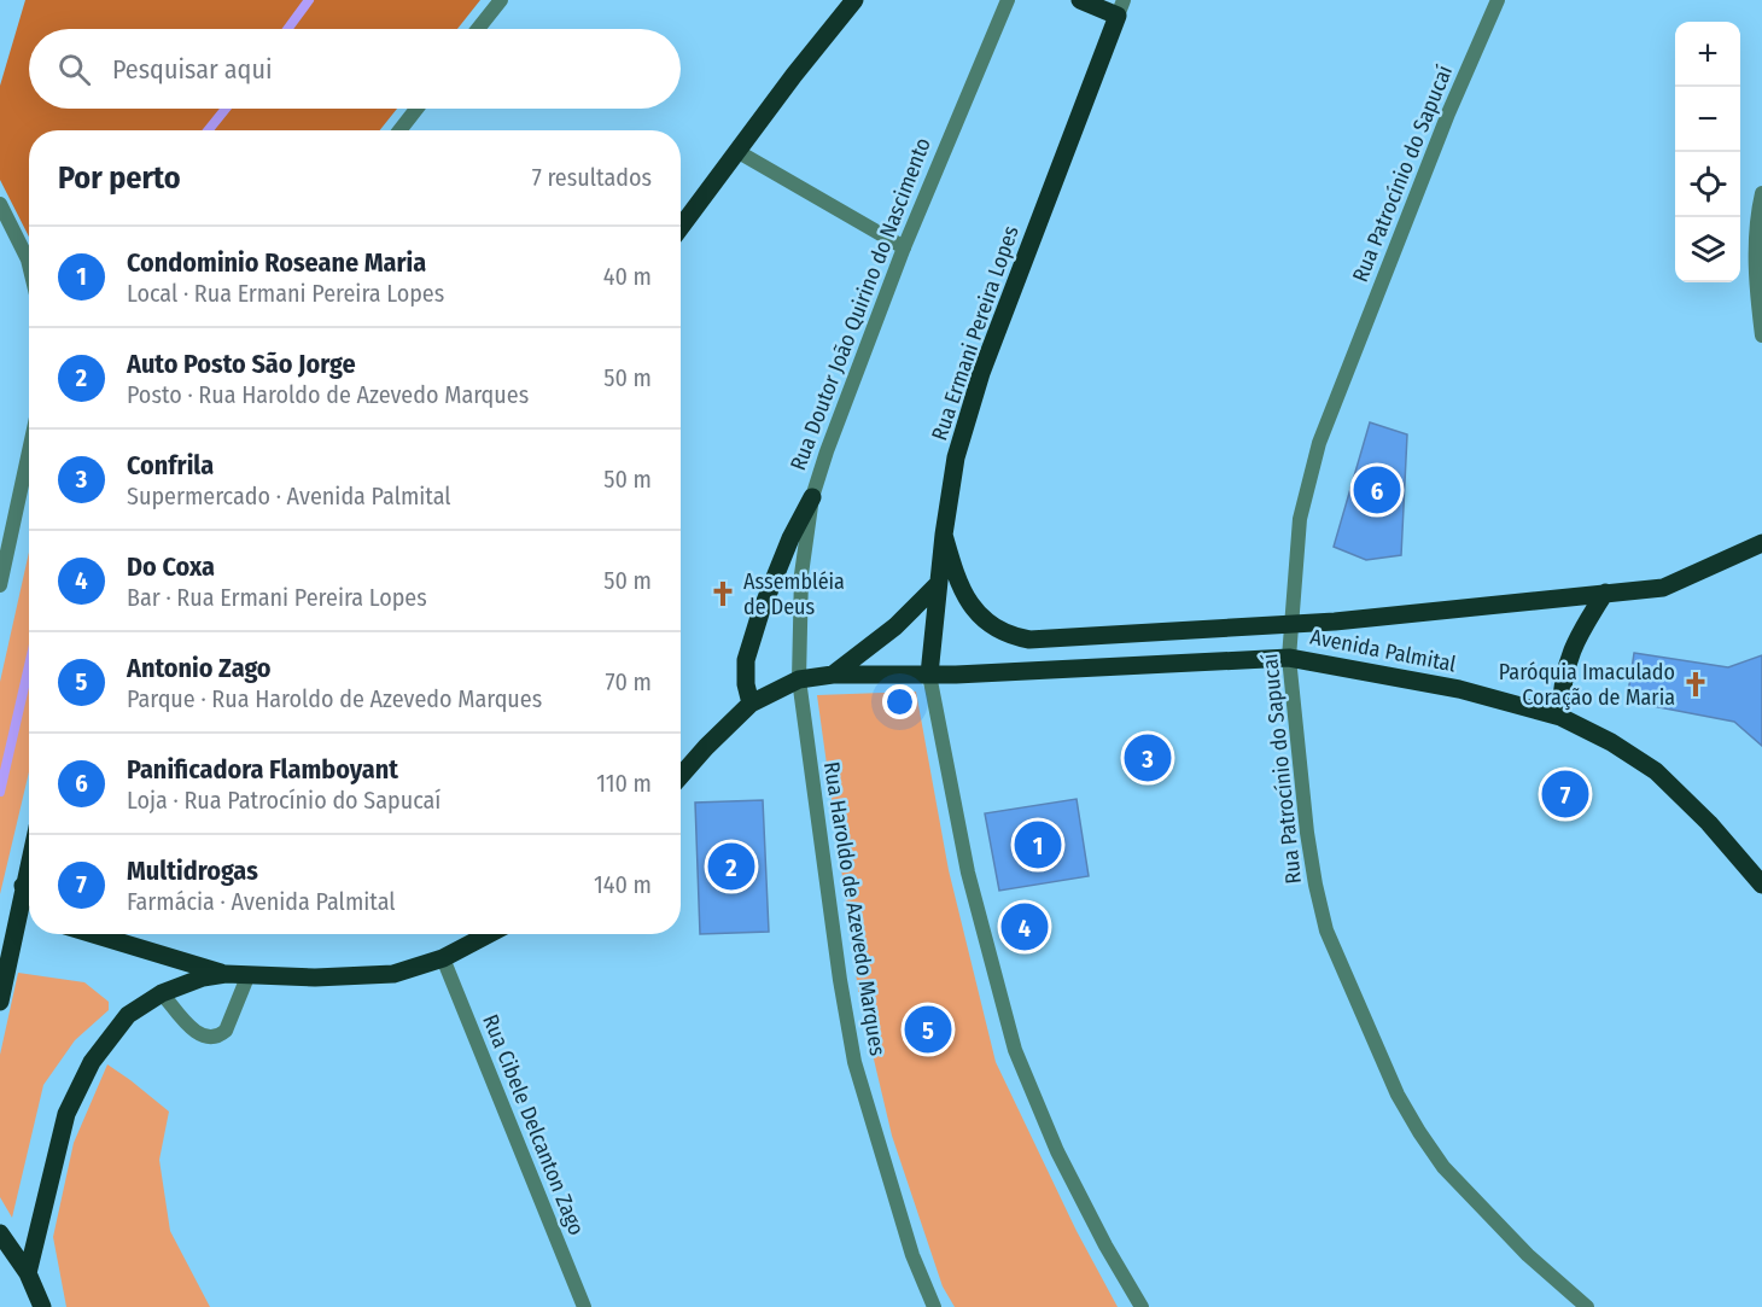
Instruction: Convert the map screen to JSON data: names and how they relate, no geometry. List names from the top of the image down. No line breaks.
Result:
{"streets":{"main road":["Rua Ermani Pereira Lopes","Avenida Palmital"],"street":["Rua Patrocínio do Sapucaí","Rua Doutor João Quirino do Nascimento","Rua Haroldo de Azevedo Marques","Rua Cibele Delcanton Zago"]},"crossings":[["Rua Patrocínio do Sapucaí","Avenida Palmital"],["Rua Doutor João Quirino do Nascimento","Avenida Palmital"],["Rua Doutor João Quirino do Nascimento","Rua Haroldo de Azevedo Marques"],["Rua Ermani Pereira Lopes","Avenida Palmital"],["Avenida Palmital","Rua Haroldo de Azevedo Marques"]],"places":{"church":["Assembléia de Deus","Paróquia Imaculado Coração de Maria"]},"page":{"map_buttons":["+","−"],"search":"Pesquisar aqui","heading":["Por perto","7 resultados"],"list":[{"mark":"1","name":"Condominio Roseane Maria","note":"Local · Rua Ermani Pereira Lopes","value":"40 m"},{"mark":"2","name":"Auto Posto São Jorge","note":"Posto · Rua Haroldo de Azevedo Marques","value":"50 m"},{"mark":"3","name":"Confrila","note":"Supermercado · Avenida Palmital","value":"50 m"},{"mark":"4","name":"Do Coxa","note":"Bar · Rua Ermani Pereira Lopes","value":"50 m"},{"mark":"5","name":"Antonio Zago","note":"Parque · Rua Haroldo de Azevedo Marques","value":"70 m"},{"mark":"6","name":"Panificadora Flamboyant","note":"Loja · Rua Patrocínio do Sapucaí","value":"110 m"},{"mark":"7","name":"Multidrogas","note":"Farmácia · Avenida Palmital","value":"140 m"}],"pins":["6","3","7","1","2","4","5"]}}
